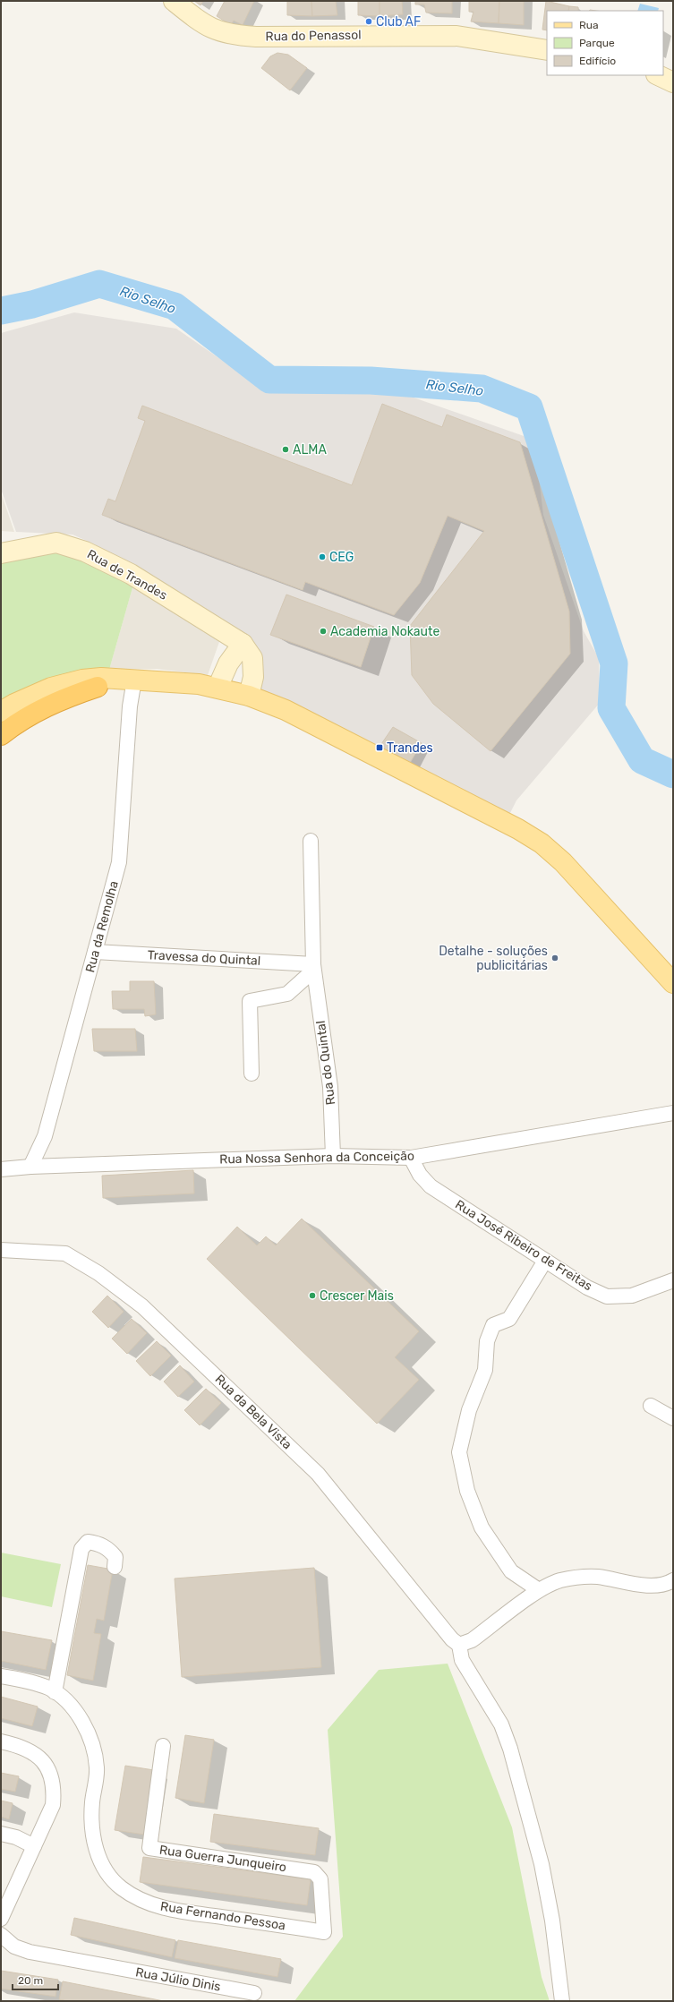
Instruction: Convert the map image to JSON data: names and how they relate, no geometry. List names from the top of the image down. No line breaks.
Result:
{"streets":{"street":["Rua do Penassol","Rua de Trandes","Rua da Remolha","Travessa do Quintal","Rua do Quintal","Rua Nossa Senhora da Conceição","Rua José Ribeiro de Freitas","Rua da Bela Vista","Rua Guerra Junqueiro","Rua Fernando Pessoa","Rua Júlio Dinis"]},"crossings":[["Rua da Remolha","Travessa do Quintal"],["Rua da Remolha","Rua Nossa Senhora da Conceição"],["Travessa do Quintal","Rua do Quintal"],["Rua do Quintal","Rua Nossa Senhora da Conceição"],["Rua Nossa Senhora da Conceição","Rua José Ribeiro de Freitas"],["Rua Guerra Junqueiro","Rua Fernando Pessoa"]],"water":["Rio Selho"],"places":{"other":["Club AF","ALMA","CEG","Academia Nokaute","Detalhe - soluções publicitárias","Crescer Mais"],"transit":["Trandes"]},"legend":["Rua","Parque","Edifício"],"scale_bar":"20 m"}
